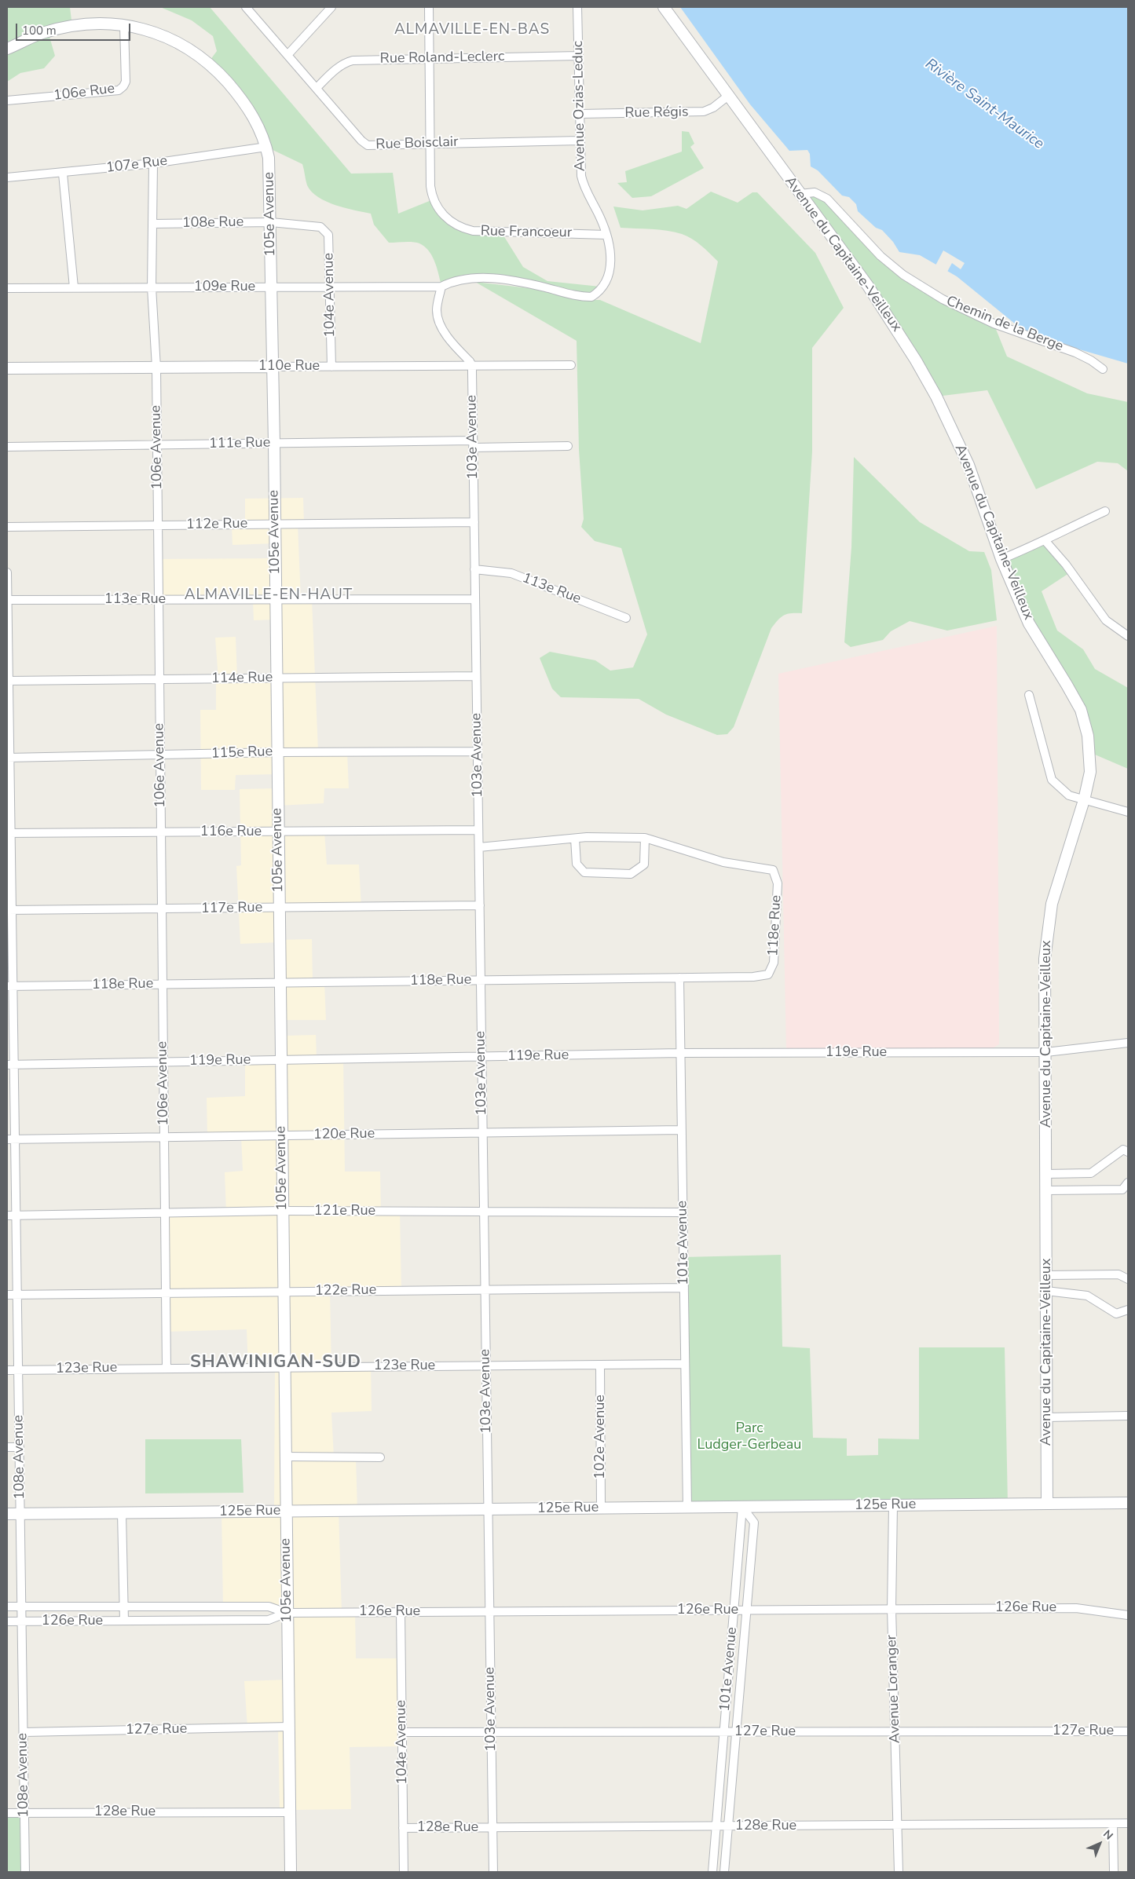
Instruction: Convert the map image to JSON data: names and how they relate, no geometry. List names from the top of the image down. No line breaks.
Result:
{"streets":{"street":["Rue Roland-Leclerc","106e Rue","Avenue Ozias-Leduc","Rue Régis","Rue Boisclair","107e Rue","105e Avenue","108e Rue","Rue Francoeur","Avenue du Capitaine-Veilleux","109e Rue","104e Avenue","Chemin de la Berge","110e Rue","103e Avenue","111e Rue","106e Avenue","112e Rue","113e Rue","114e Rue","115e Rue","116e Rue","117e Rue","118e Rue","119e Rue","120e Rue","121e Rue","101e Avenue","122e Rue","123e Rue","102e Avenue","108e Avenue","125e Rue","126e Rue","Avenue Loranger","127e Rue","128e Rue"]},"crossings":[["Rue Roland-Leclerc","Avenue Ozias-Leduc"],["Rue Roland-Leclerc","Rue Boisclair"],["106e Rue","105e Avenue"],["Avenue Ozias-Leduc","Rue Régis"],["Avenue Ozias-Leduc","Rue Boisclair"],["Avenue Ozias-Leduc","Rue Francoeur"],["Avenue Ozias-Leduc","109e Rue"],["Rue Régis","Avenue du Capitaine-Veilleux"],["Rue Boisclair","Rue Francoeur"],["107e Rue","105e Avenue"],["107e Rue","106e Avenue"],["105e Avenue","108e Rue"],["105e Avenue","109e Rue"],["105e Avenue","110e Rue"],["105e Avenue","111e Rue"],["105e Avenue","112e Rue"],["105e Avenue","113e Rue"],["105e Avenue","114e Rue"],["105e Avenue","115e Rue"],["105e Avenue","116e Rue"],["105e Avenue","117e Rue"],["105e Avenue","118e Rue"],["105e Avenue","119e Rue"],["105e Avenue","120e Rue"],["105e Avenue","121e Rue"],["105e Avenue","122e Rue"],["105e Avenue","123e Rue"],["105e Avenue","125e Rue"],["105e Avenue","126e Rue"],["105e Avenue","127e Rue"],["105e Avenue","128e Rue"],["108e Rue","104e Avenue"],["108e Rue","106e Avenue"],["Avenue du Capitaine-Veilleux","Chemin de la Berge"],["Avenue du Capitaine-Veilleux","119e Rue"],["Avenue du Capitaine-Veilleux","125e Rue"],["109e Rue","104e Avenue"],["109e Rue","106e Avenue"],["104e Avenue","110e Rue"],["104e Avenue","126e Rue"],["104e Avenue","127e Rue"],["104e Avenue","128e Rue"],["110e Rue","103e Avenue"],["110e Rue","106e Avenue"],["103e Avenue","111e Rue"],["103e Avenue","112e Rue"],["103e Avenue","113e Rue"],["103e Avenue","114e Rue"],["103e Avenue","115e Rue"],["103e Avenue","116e Rue"],["103e Avenue","117e Rue"],["103e Avenue","118e Rue"],["103e Avenue","119e Rue"],["103e Avenue","120e Rue"],["103e Avenue","121e Rue"],["103e Avenue","122e Rue"],["103e Avenue","123e Rue"],["103e Avenue","125e Rue"],["103e Avenue","126e Rue"],["103e Avenue","127e Rue"],["103e Avenue","128e Rue"],["111e Rue","106e Avenue"],["106e Avenue","112e Rue"],["106e Avenue","113e Rue"],["106e Avenue","114e Rue"],["106e Avenue","115e Rue"],["106e Avenue","116e Rue"],["106e Avenue","117e Rue"],["106e Avenue","118e Rue"],["106e Avenue","119e Rue"],["106e Avenue","120e Rue"],["106e Avenue","121e Rue"],["106e Avenue","122e Rue"],["106e Avenue","123e Rue"],["113e Rue","108e Avenue"],["114e Rue","108e Avenue"],["115e Rue","108e Avenue"],["116e Rue","108e Avenue"],["117e Rue","108e Avenue"],["118e Rue","101e Avenue"],["118e Rue","108e Avenue"],["119e Rue","101e Avenue"],["119e Rue","108e Avenue"],["120e Rue","101e Avenue"],["120e Rue","108e Avenue"],["121e Rue","101e Avenue"],["121e Rue","108e Avenue"],["101e Avenue","122e Rue"],["101e Avenue","123e Rue"],["101e Avenue","125e Rue"],["101e Avenue","126e Rue"],["101e Avenue","127e Rue"],["101e Avenue","128e Rue"],["122e Rue","108e Avenue"],["123e Rue","102e Avenue"],["123e Rue","108e Avenue"],["102e Avenue","125e Rue"],["108e Avenue","125e Rue"],["108e Avenue","126e Rue"],["108e Avenue","127e Rue"],["108e Avenue","128e Rue"],["125e Rue","Avenue Loranger"],["126e Rue","Avenue Loranger"],["Avenue Loranger","127e Rue"],["Avenue Loranger","128e Rue"]],"districts":["ALMAVILLE-EN-BAS","ALMAVILLE-EN-HAUT","SHAWINIGAN-SUD"],"water":["Rivière Saint-Maurice"],"parks":["Parc Ludger-Gerbeau"],"scale_bar":"100 m","north":"top right"}
